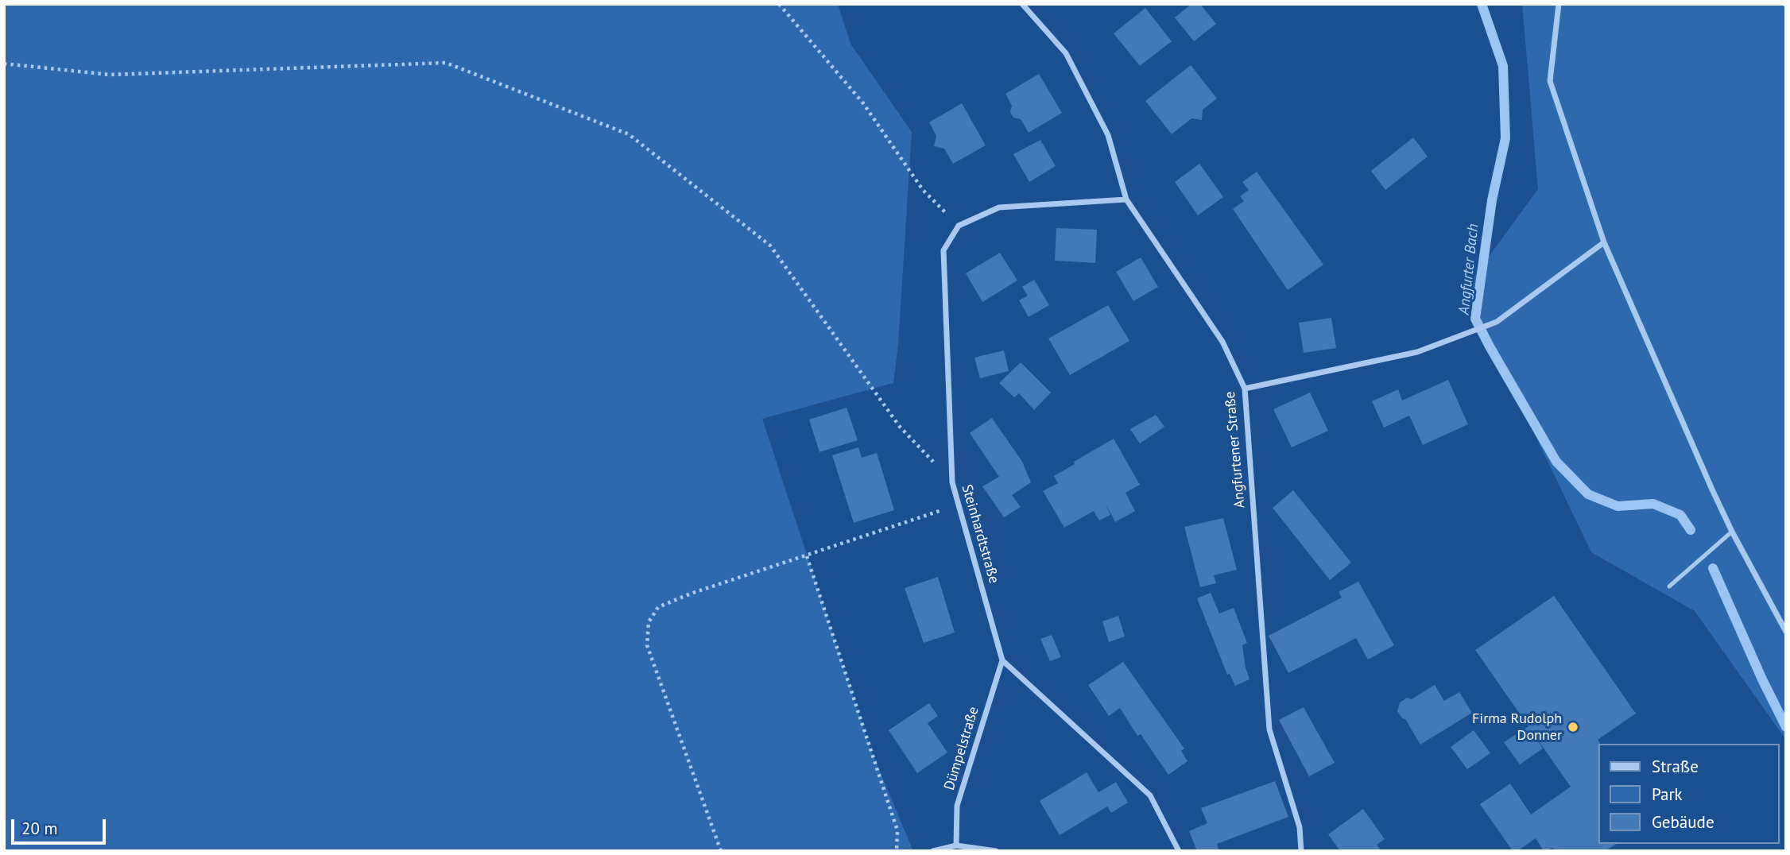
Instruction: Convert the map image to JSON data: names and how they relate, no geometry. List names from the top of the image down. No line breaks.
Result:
{"streets":{"street":["Angfurtener Straße","Steinhardtstraße","Dümpelstraße"]},"crossings":[["Steinhardtstraße","Dümpelstraße"]],"water":["Angfurter Bach"],"places":["Firma Rudolph Donner"],"legend":["Straße","Park","Gebäude"],"scale_bar":"20 m"}
